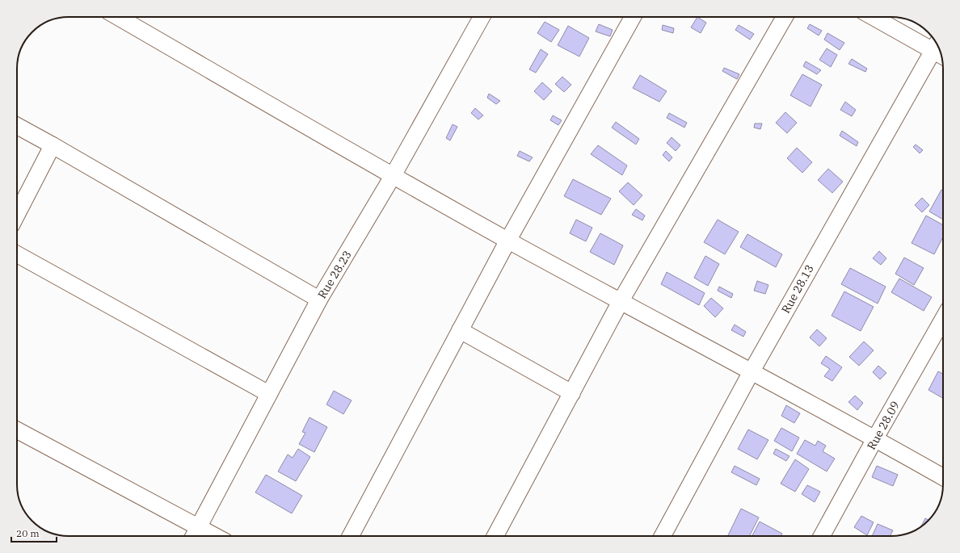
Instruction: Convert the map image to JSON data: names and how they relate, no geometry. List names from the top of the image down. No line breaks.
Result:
{"streets":{"street":["Rue 28.23","Rue 28.13","Rue 28.09"]},"scale_bar":"20 m"}
